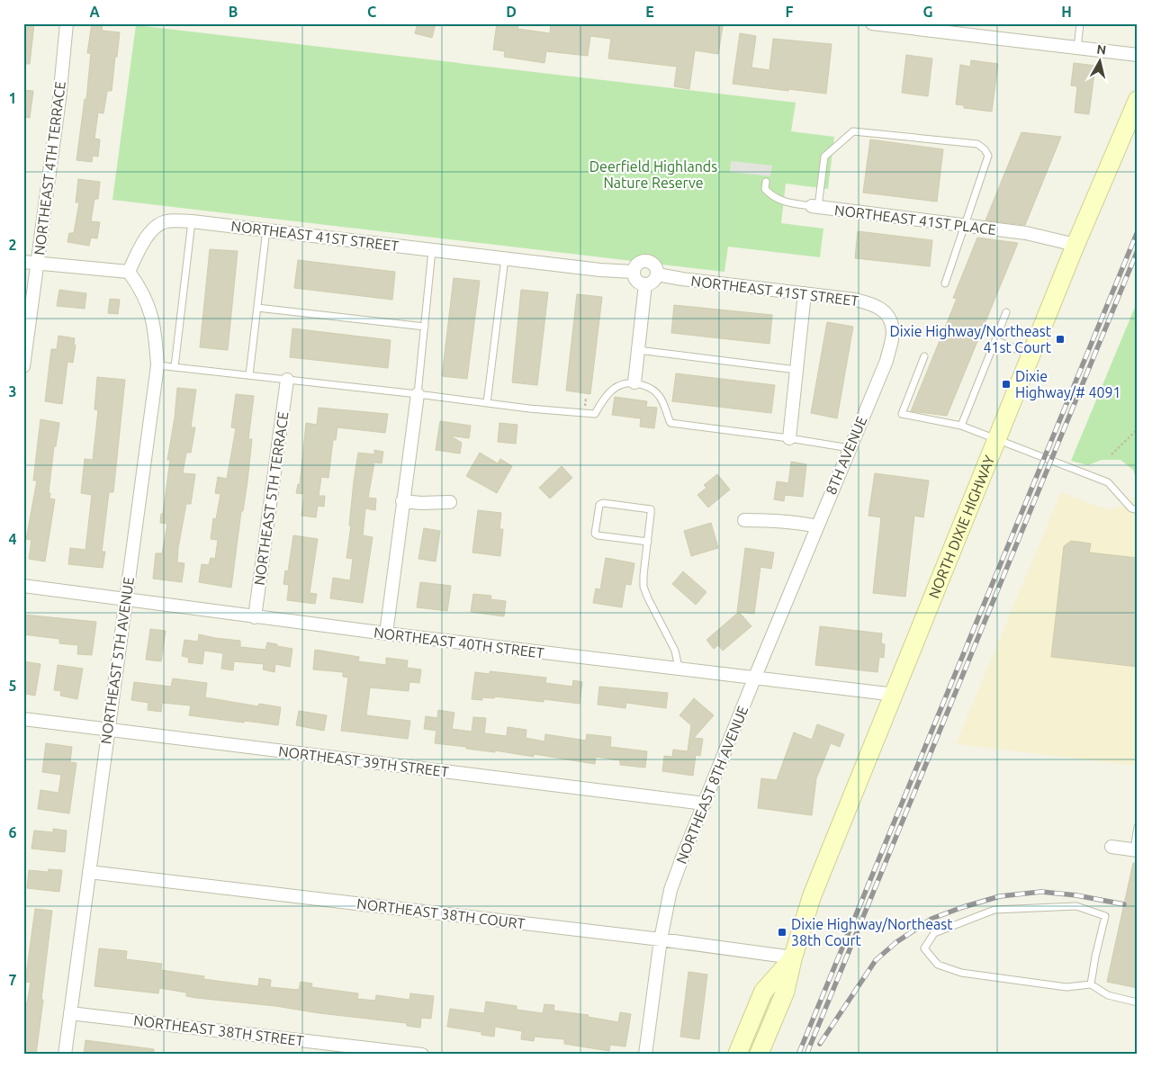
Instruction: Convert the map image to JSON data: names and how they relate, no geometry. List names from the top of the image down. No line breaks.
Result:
{"streets":{"main road":["NORTH DIXIE HIGHWAY"],"street":["NORTHEAST 4TH TERRACE","NORTHEAST 41ST PLACE","NORTHEAST 41ST STREET","8TH AVENUE","NORTHEAST 5TH TERRACE","NORTHEAST 40TH STREET","NORTHEAST 5TH AVENUE","NORTHEAST 39TH STREET","NORTHEAST 8TH AVENUE","NORTHEAST 38TH COURT","NORTHEAST 38TH STREET"]},"crossings":[["NORTHEAST 41ST PLACE","NORTH DIXIE HIGHWAY"],["NORTHEAST 41ST STREET","8TH AVENUE"],["NORTHEAST 41ST STREET","NORTHEAST 5TH AVENUE"],["8TH AVENUE","NORTHEAST 8TH AVENUE"],["NORTHEAST 5TH TERRACE","NORTHEAST 40TH STREET"],["NORTH DIXIE HIGHWAY","NORTHEAST 40TH STREET"],["NORTH DIXIE HIGHWAY","NORTHEAST 38TH COURT"],["NORTHEAST 40TH STREET","NORTHEAST 5TH AVENUE"],["NORTHEAST 40TH STREET","NORTHEAST 8TH AVENUE"],["NORTHEAST 5TH AVENUE","NORTHEAST 39TH STREET"],["NORTHEAST 5TH AVENUE","NORTHEAST 38TH COURT"],["NORTHEAST 5TH AVENUE","NORTHEAST 38TH STREET"],["NORTHEAST 39TH STREET","NORTHEAST 8TH AVENUE"],["NORTHEAST 8TH AVENUE","NORTHEAST 38TH COURT"]],"parks":["Deerfield Highlands Nature Reserve"],"places":{"transit":["Dixie Highway/Northeast 41st Court","Dixie Highway/# 4091","Dixie Highway/Northeast 38th Court"]},"north":"top","grid":{"columns":["A","B","C","D","E","F","G","H"],"rows":["1","2","3","4","5","6","7"]}}
